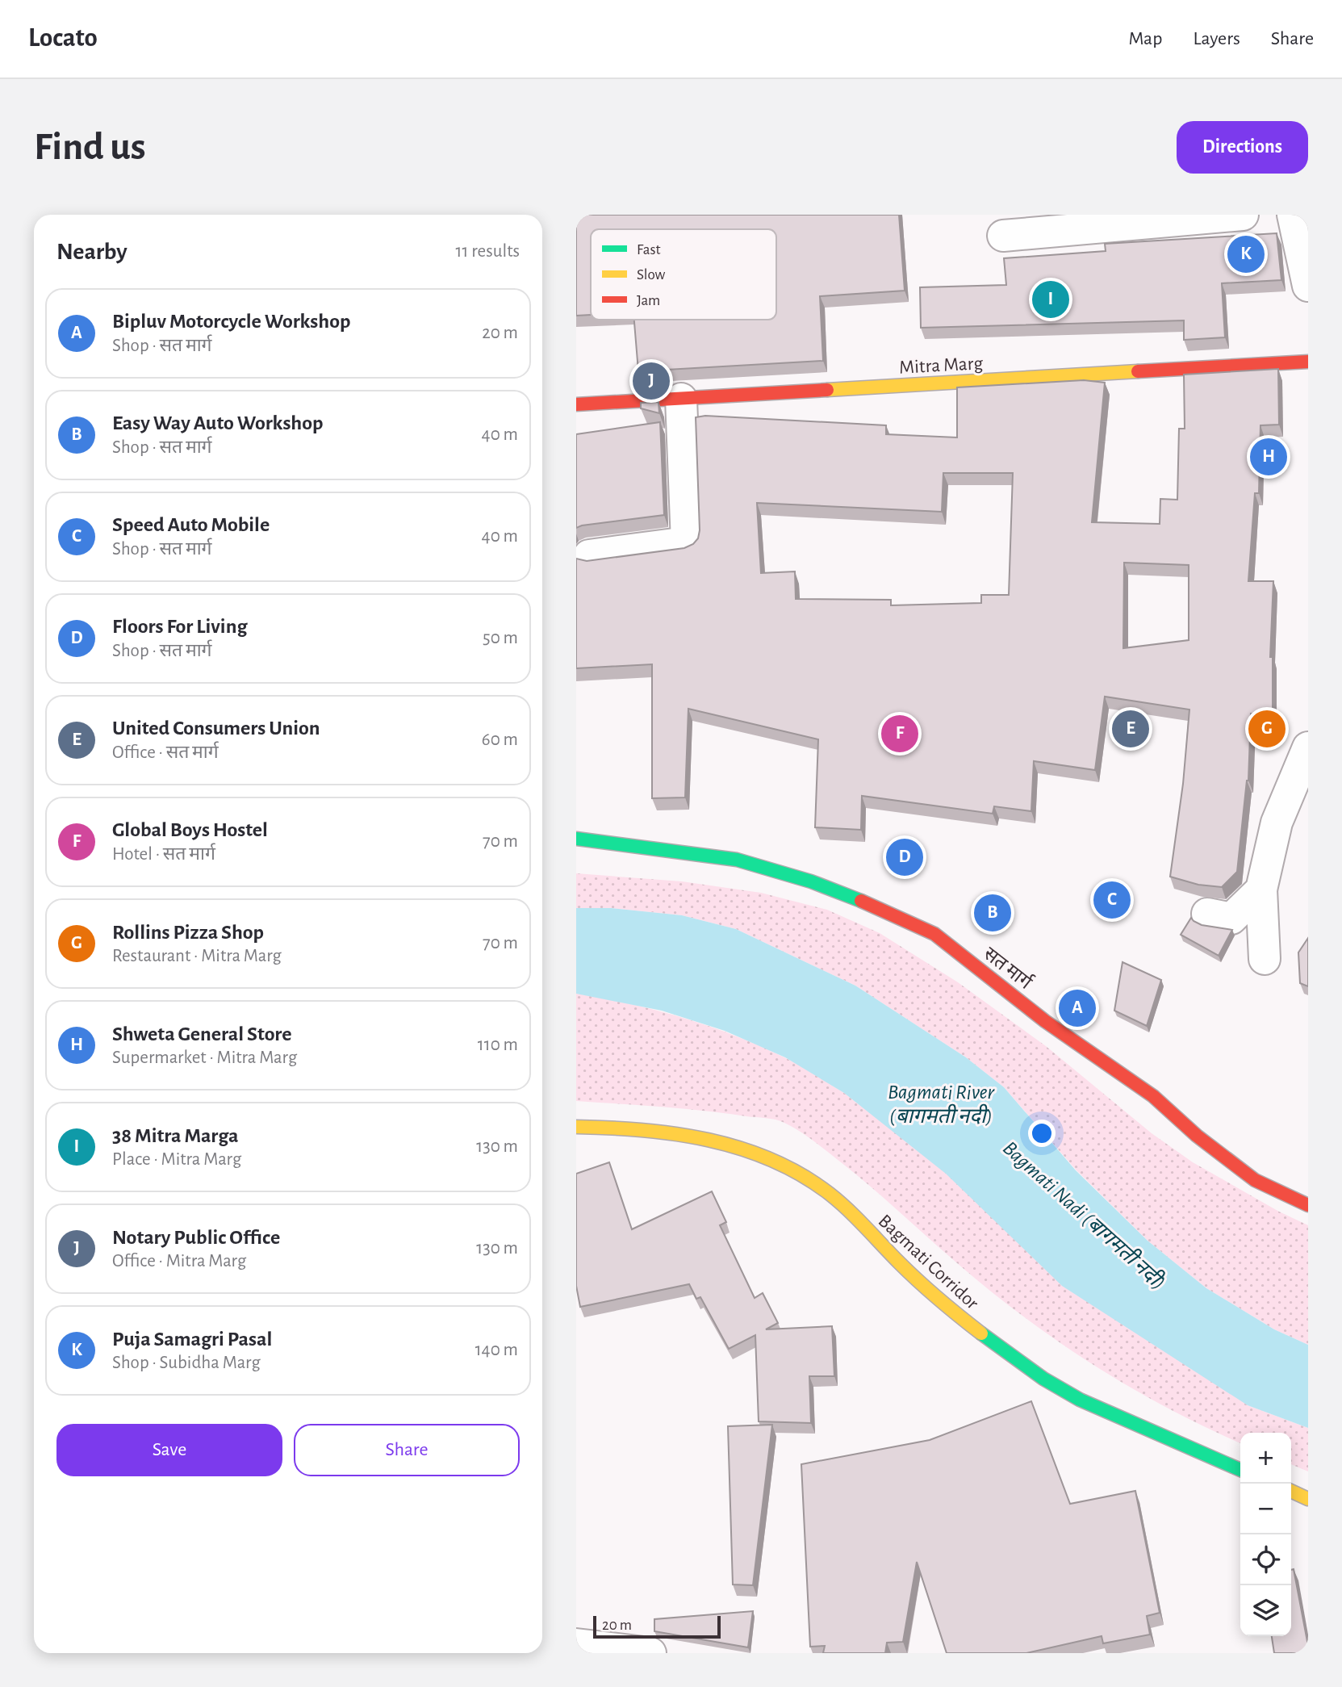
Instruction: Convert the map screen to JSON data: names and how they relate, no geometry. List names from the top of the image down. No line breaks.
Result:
{"streets":{"main road":["Mitra Marg","सत मार्ग","Bagmati Corridor"]},"water":["Bagmati River (बागमती नदी)","Bagmati Nadi (बागमती नदी)"],"legend":["Fast","Slow","Jam"],"scale_bar":"20 m","page":{"header":"Locato","nav":["Map","Layers","Share"],"buttons":["Directions",["Save","Share"]],"title":"Find us","heading":["Nearby","11 results"],"pins":["K","I","J","H","E","G","F","D","C","B","A"],"list":[{"mark":"A","name":"Bipluv Motorcycle Workshop","note":"Shop · सत मार्ग","value":"20 m"},{"mark":"B","name":"Easy Way Auto Workshop","note":"Shop · सत मार्ग","value":"40 m"},{"mark":"C","name":"Speed Auto Mobile","note":"Shop · सत मार्ग","value":"40 m"},{"mark":"D","name":"Floors For Living","note":"Shop · सत मार्ग","value":"50 m"},{"mark":"E","name":"United Consumers Union","note":"Office · सत मार्ग","value":"60 m"},{"mark":"F","name":"Global Boys Hostel","note":"Hotel · सत मार्ग","value":"70 m"},{"mark":"G","name":"Rollins Pizza Shop","note":"Restaurant · Mitra Marg","value":"70 m"},{"mark":"H","name":"Shweta General Store","note":"Supermarket · Mitra Marg","value":"110 m"},{"mark":"I","name":"38 Mitra Marga","note":"Place · Mitra Marg","value":"130 m"},{"mark":"J","name":"Notary Public Office","note":"Office · Mitra Marg","value":"130 m"},{"mark":"K","name":"Puja Samagri Pasal","note":"Shop · Subidha Marg","value":"140 m"}],"map_buttons":["+","−"],"scale":"20 m"}}
